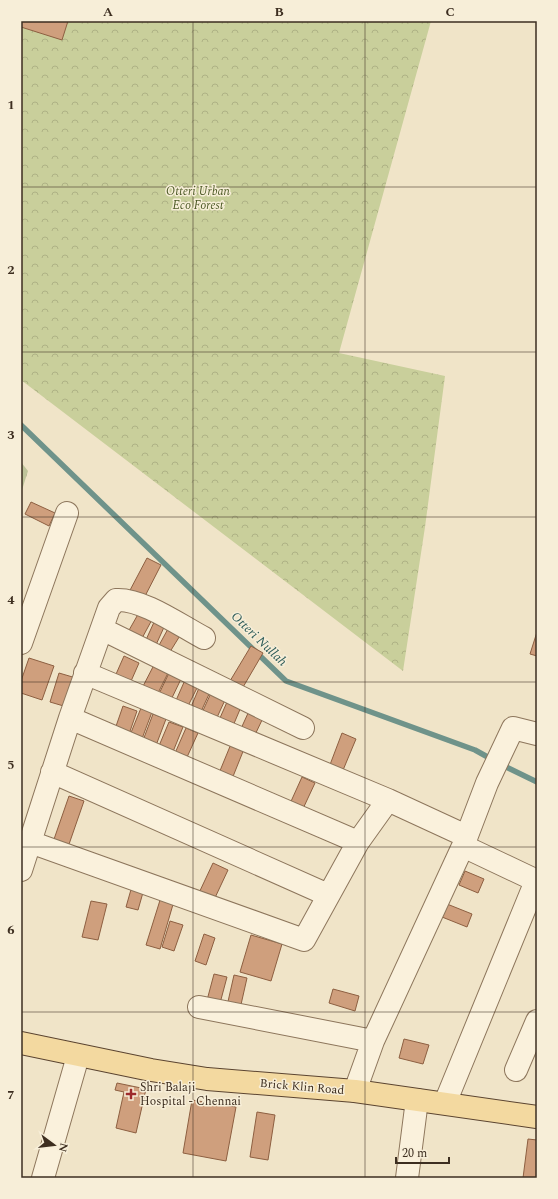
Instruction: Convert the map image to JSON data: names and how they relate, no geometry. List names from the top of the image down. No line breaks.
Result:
{"streets":{"main road":["Brick Klin Road"]},"water":["Otteri Nullah"],"parks":["Otteri Urban Eco Forest"],"places":{"health":["Shri Balaji Hospital - Chennai"]},"scale_bar":"20 m","north":"right","grid":{"columns":["A","B","C"],"rows":["1","2","3","4","5","6","7"]}}
